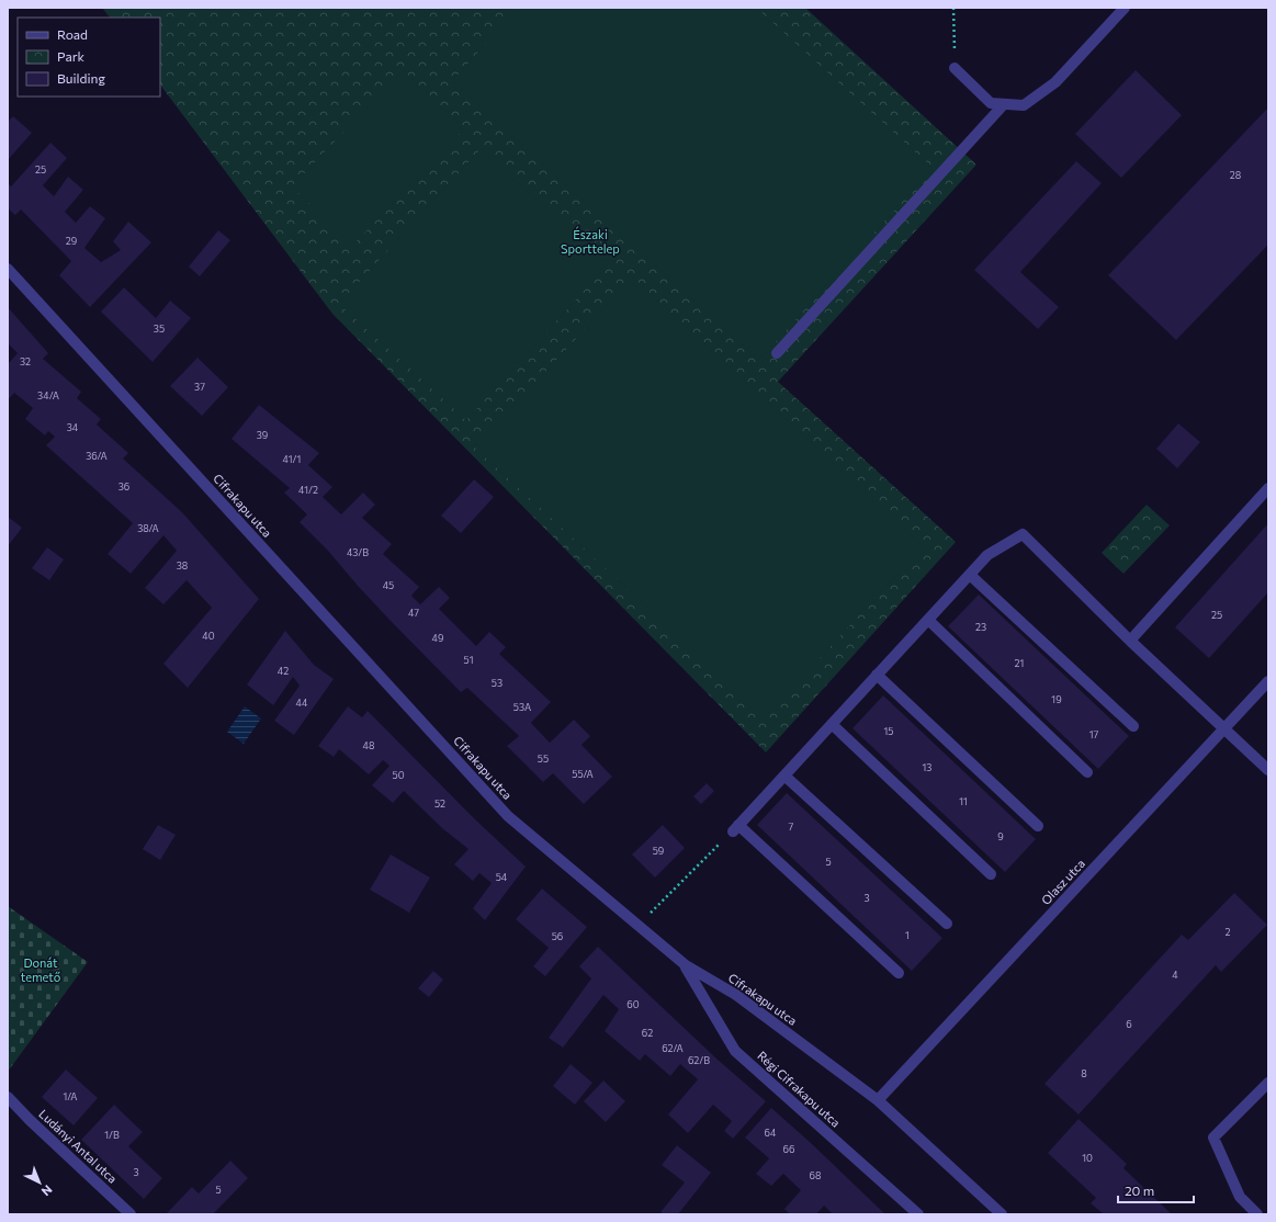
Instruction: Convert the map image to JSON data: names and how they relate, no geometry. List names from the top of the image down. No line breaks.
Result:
{"streets":{"street":["Cifrakapu utca","Olasz utca","Régi Cifrakapu utca","Ludányi Antal utca"]},"crossings":[["Cifrakapu utca","Olasz utca"],["Cifrakapu utca","Régi Cifrakapu utca"]],"parks":["Északi Sporttelep","Donát temető"],"house_numbers":["25","28","29","35","32","37","34/A","34","39","36/A","41/1","36","41/2","38/A","43/B","38","45","47","25","23","40","49","51","21","42","53","19","44","53A","15","17","48","55","13","55/A","50","11","52","7","9","59","5","54","3","2","1","56","4","60","6","62","62/A","62/B","8","1/A","64","1/B","66","10","3","68","5"],"legend":["Road","Park","Building"],"scale_bar":"20 m","north":"bottom right"}
